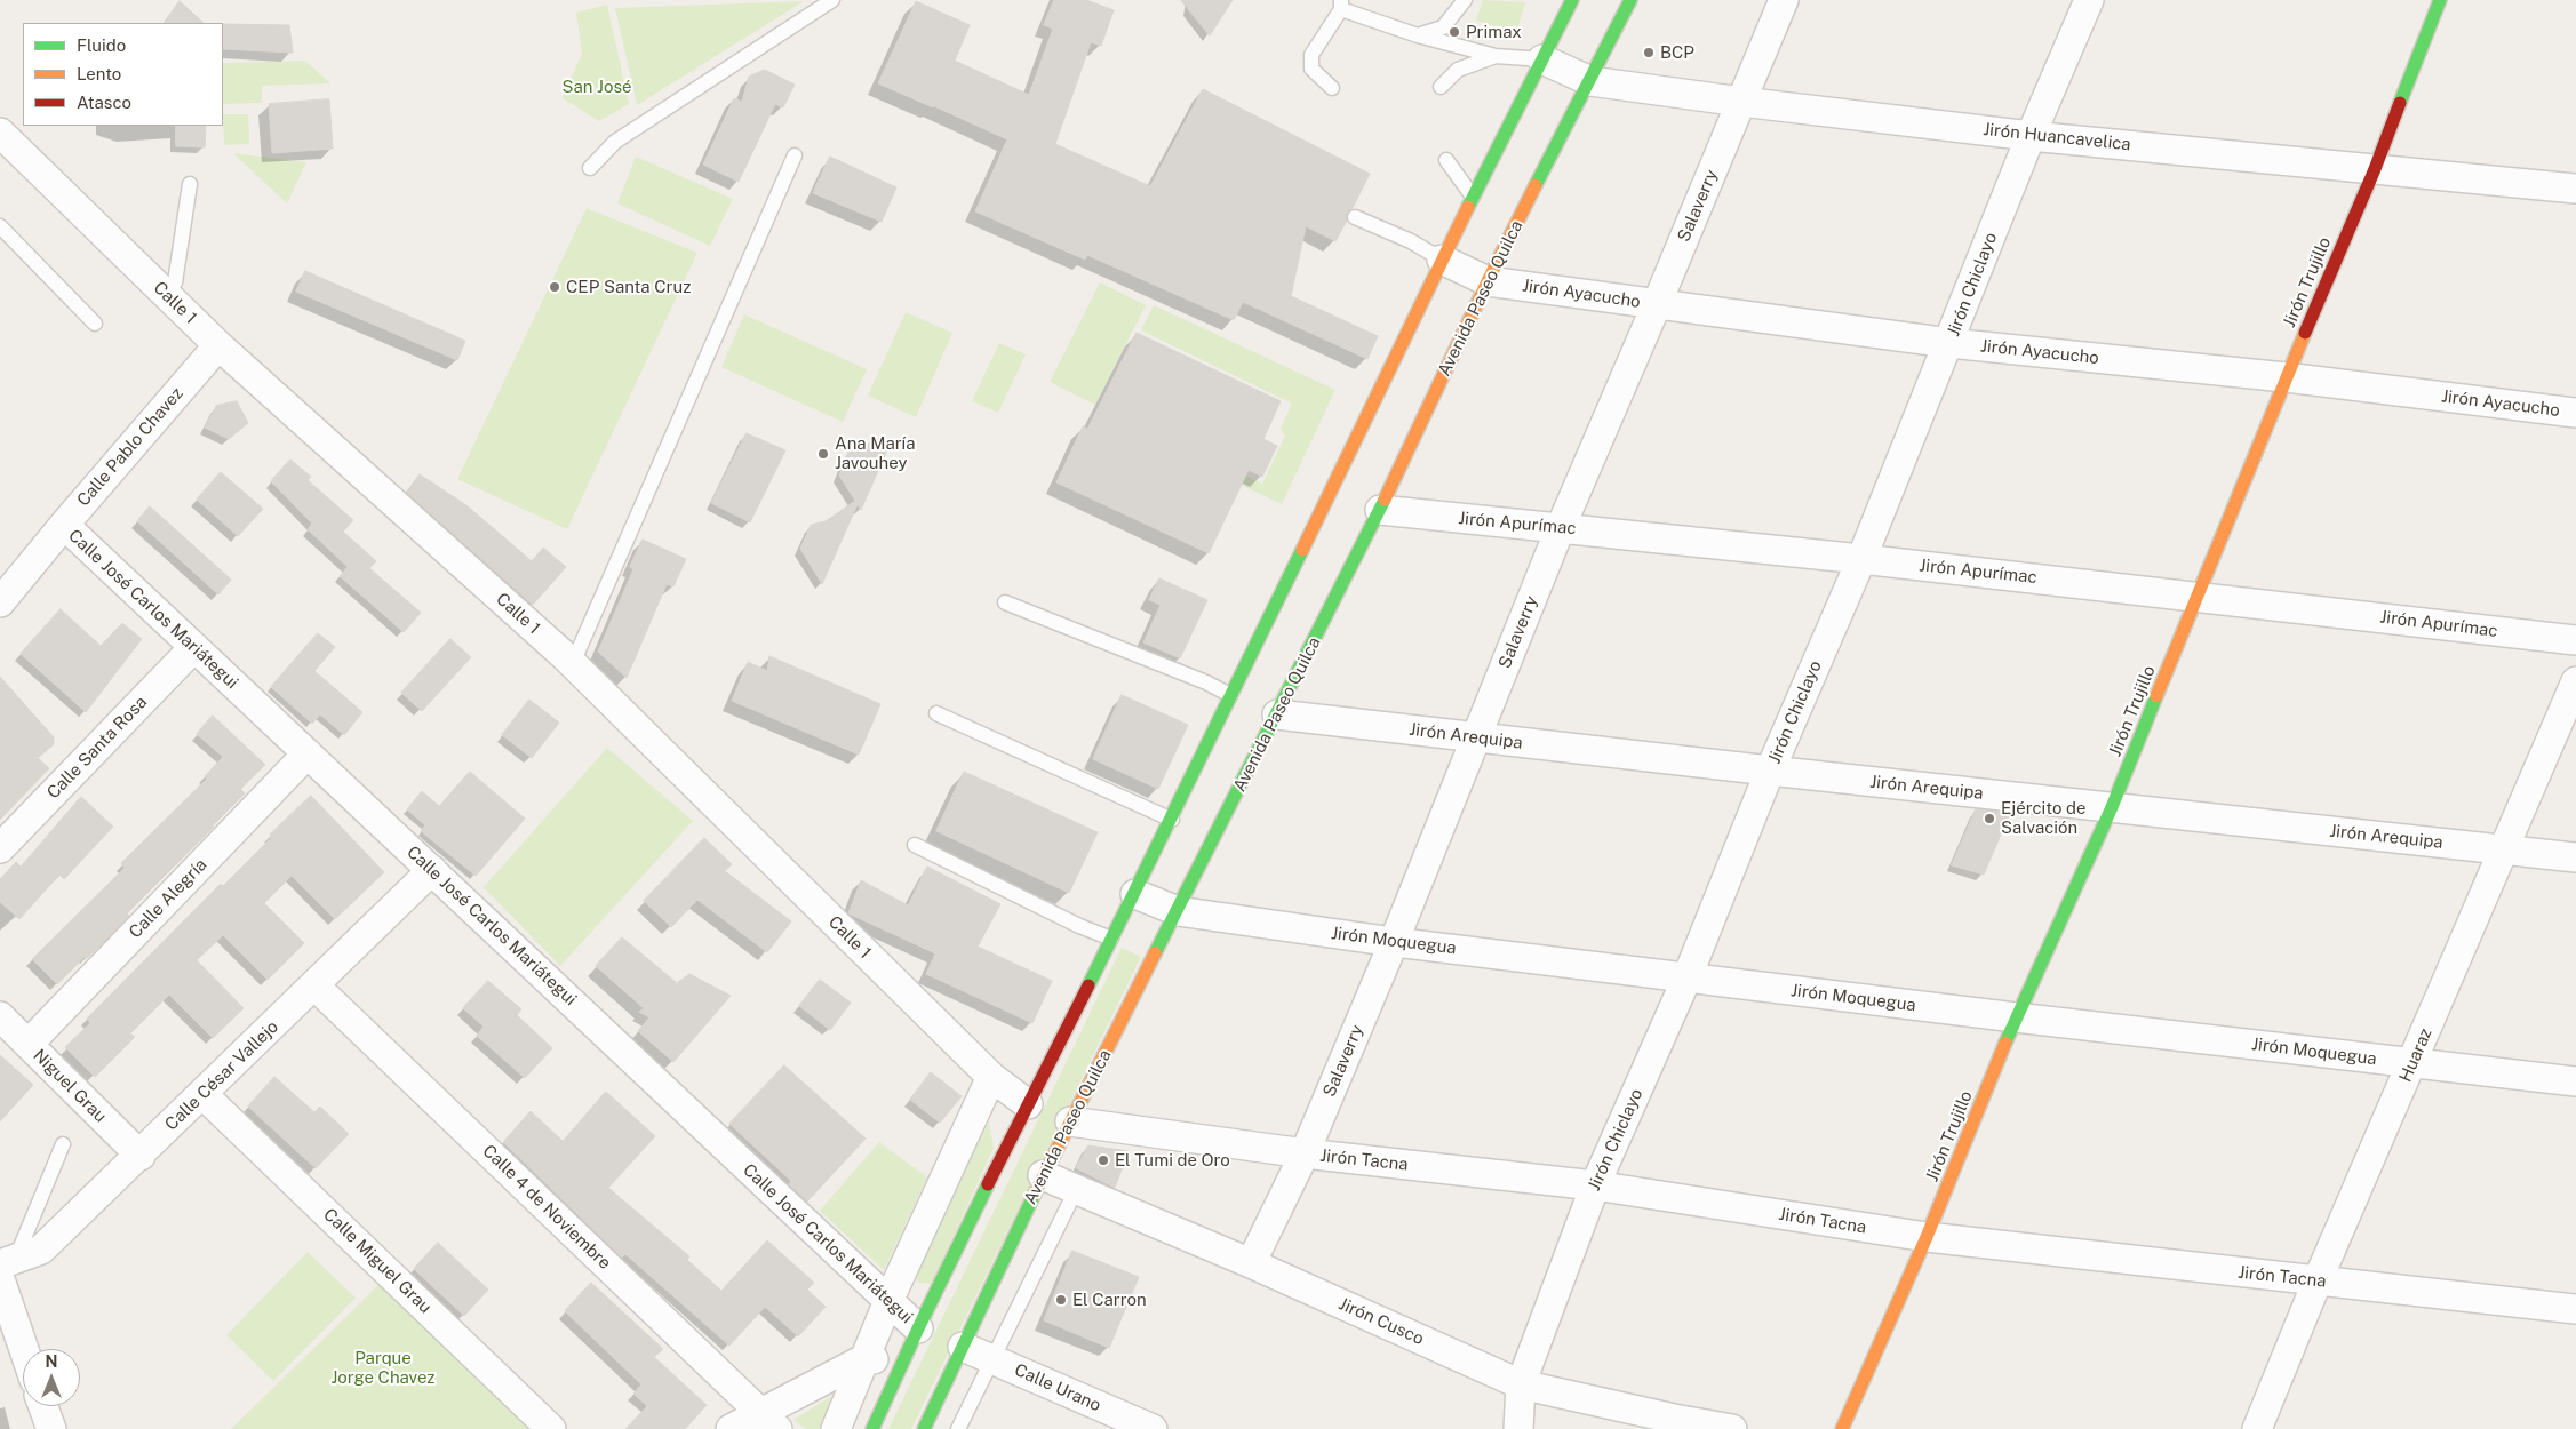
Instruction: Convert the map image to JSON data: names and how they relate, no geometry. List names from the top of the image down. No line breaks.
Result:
{"streets":{"main road":["Jirón Trujillo","Avenida Paseo Quilca"],"street":["Jirón Huancavelica","Salaverry","Jirón Chiclayo","Jirón Ayacucho","Calle 1","Calle Pablo Chavez","Jirón Apurímac","Calle José Carlos Mariátegui","Jirón Arequipa","Calle Santa Rosa","Calle Alegría","Jirón Moquegua","Huaraz","Calle César Vallejo","Niguel Grau","Jirón Tacna","Calle 4 de Noviembre","Calle Miguel Grau","Jirón Cusco","Calle Urano"]},"crossings":[["Jirón Huancavelica","Salaverry"],["Jirón Huancavelica","Jirón Trujillo"],["Jirón Huancavelica","Jirón Chiclayo"],["Jirón Huancavelica","Avenida Paseo Quilca"],["Salaverry","Jirón Ayacucho"],["Salaverry","Jirón Apurímac"],["Salaverry","Jirón Arequipa"],["Salaverry","Jirón Moquegua"],["Salaverry","Jirón Tacna"],["Salaverry","Jirón Cusco"],["Jirón Trujillo","Jirón Ayacucho"],["Jirón Trujillo","Jirón Apurímac"],["Jirón Trujillo","Jirón Arequipa"],["Jirón Trujillo","Jirón Moquegua"],["Jirón Trujillo","Jirón Tacna"],["Jirón Chiclayo","Jirón Ayacucho"],["Jirón Chiclayo","Jirón Apurímac"],["Jirón Chiclayo","Jirón Arequipa"],["Jirón Chiclayo","Jirón Moquegua"],["Jirón Chiclayo","Jirón Tacna"],["Jirón Chiclayo","Jirón Cusco"],["Jirón Ayacucho","Avenida Paseo Quilca"],["Avenida Paseo Quilca","Jirón Apurímac"],["Avenida Paseo Quilca","Jirón Arequipa"],["Avenida Paseo Quilca","Jirón Moquegua"],["Avenida Paseo Quilca","Jirón Tacna"],["Avenida Paseo Quilca","Jirón Cusco"],["Avenida Paseo Quilca","Calle Urano"],["Calle 1","Calle Pablo Chavez"],["Calle Pablo Chavez","Calle José Carlos Mariátegui"],["Calle José Carlos Mariátegui","Calle Santa Rosa"],["Calle José Carlos Mariátegui","Calle Alegría"],["Calle José Carlos Mariátegui","Calle César Vallejo"],["Jirón Arequipa","Huaraz"],["Calle Alegría","Niguel Grau"],["Jirón Moquegua","Huaraz"],["Huaraz","Jirón Tacna"],["Calle César Vallejo","Niguel Grau"],["Calle César Vallejo","Calle 4 de Noviembre"],["Calle César Vallejo","Calle Miguel Grau"]],"parks":["San José","Parque Jorge Chavez"],"places":["Primax","BCP","CEP Santa Cruz","Ana María Javouhey","Ejército de Salvación","El Tumi de Oro","El Carron"],"legend":["Fluido","Lento","Atasco"],"north":"top"}
